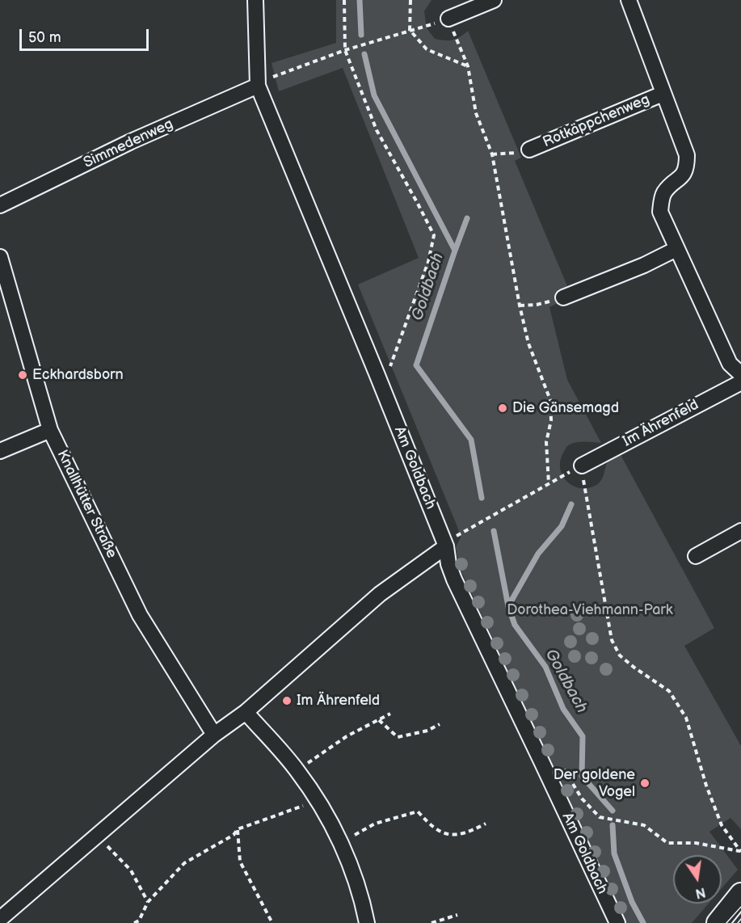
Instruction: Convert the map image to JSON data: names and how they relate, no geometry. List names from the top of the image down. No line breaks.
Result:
{"streets":{"street":["Rotkäppchenweg","Simmedenweg","Im Ährenfeld","Am Goldbach","Knallhütter Straße"]},"crossings":[["Simmedenweg","Am Goldbach"]],"water":["Goldbach"],"parks":["Dorothea-Viehmann-Park"],"places":["Eckhardsborn","Die Gänsemagd","Im Ährenfeld","Der goldene Vogel"],"scale_bar":"50 m","north":"bottom"}
